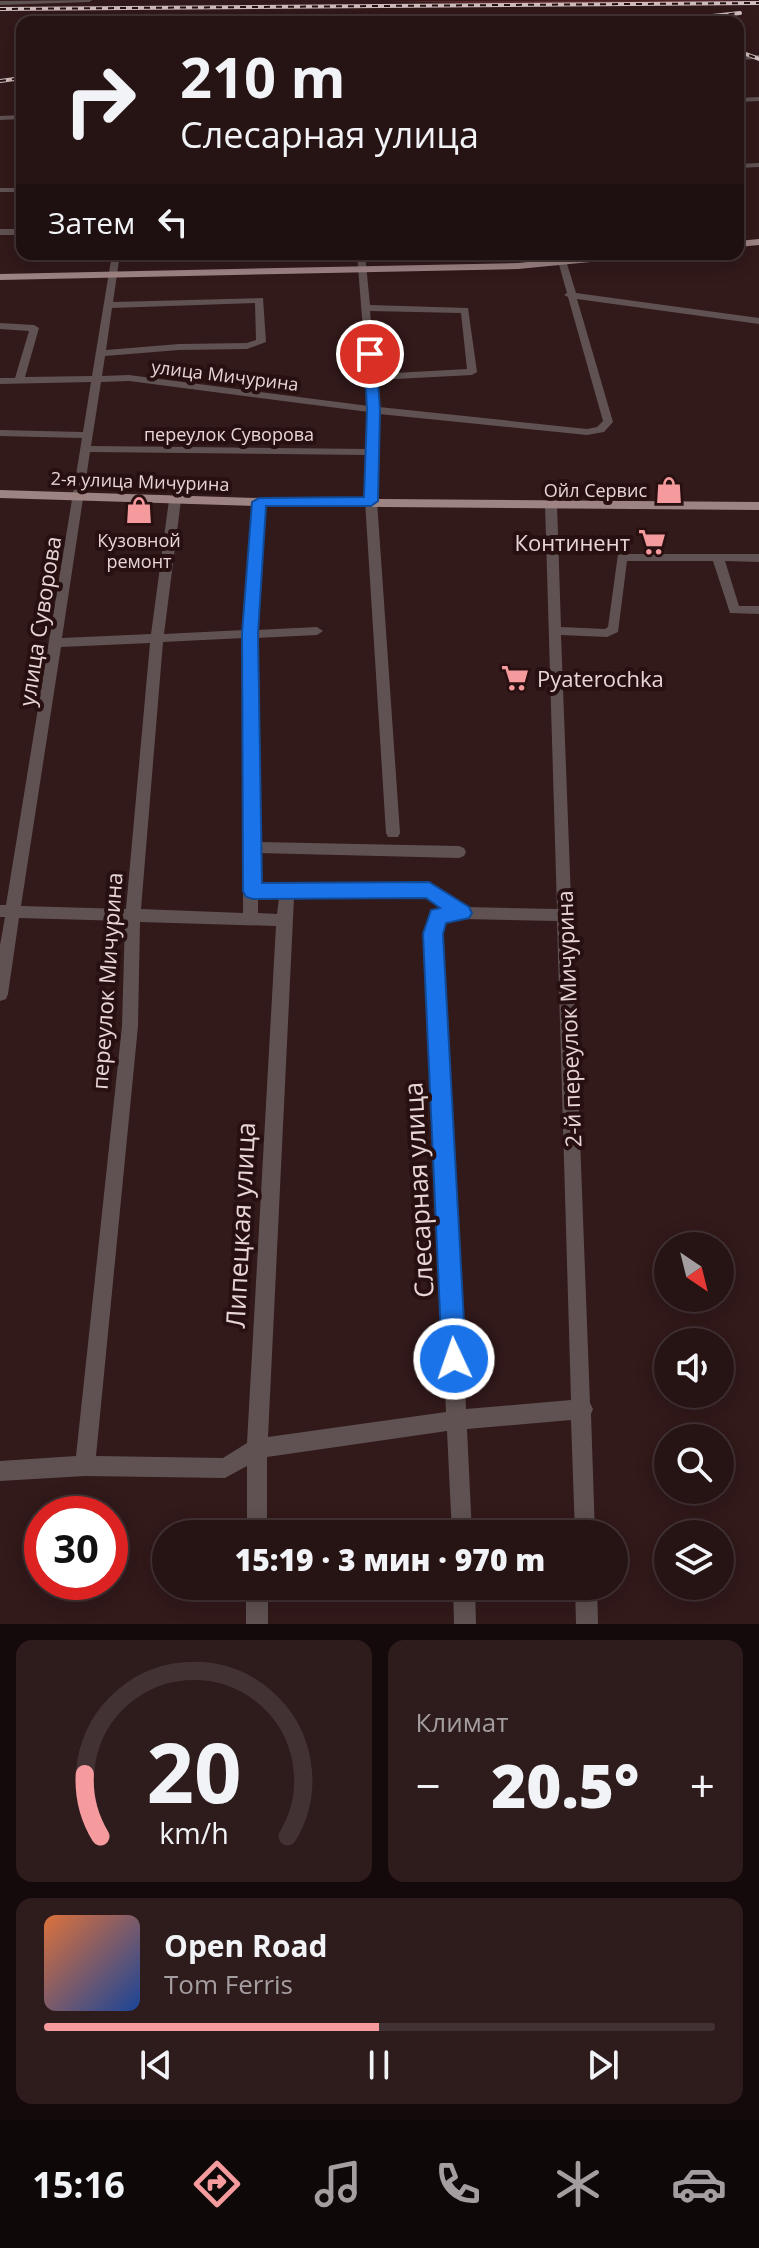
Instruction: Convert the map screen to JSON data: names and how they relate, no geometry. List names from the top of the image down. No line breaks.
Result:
{"streets":{"main road":["2-я улица Мичурина"],"street":["улица Мичурина","переулок Суворова","улица Суворова","переулок Мичурина","2-й переулок Мичурина","Слесарная улица","Липецкая улица"]},"crossings":[["улица Мичурина","улица Суворова"],["переулок Суворова","улица Суворова"],["2-я улица Мичурина","улица Суворова"],["2-я улица Мичурина","переулок Мичурина"],["2-я улица Мичурина","2-й переулок Мичурина"]],"places":{"shop":["Ойл Сервис","Кузовной ремонт"],"supermarket":["Континент","Pyaterochka"]},"north":"bottom right","page":{"turn":["210 m","Слесарная улица"],"then":"Затем","limit":"30","trip":"15:19 · 3 мин · 970 m","tile":"Климат","heat":["−","20.5°","+"],"song":["Open Road","Tom Ferris"],"tabs":"15:16","gauge":["20","km/h"]}}
